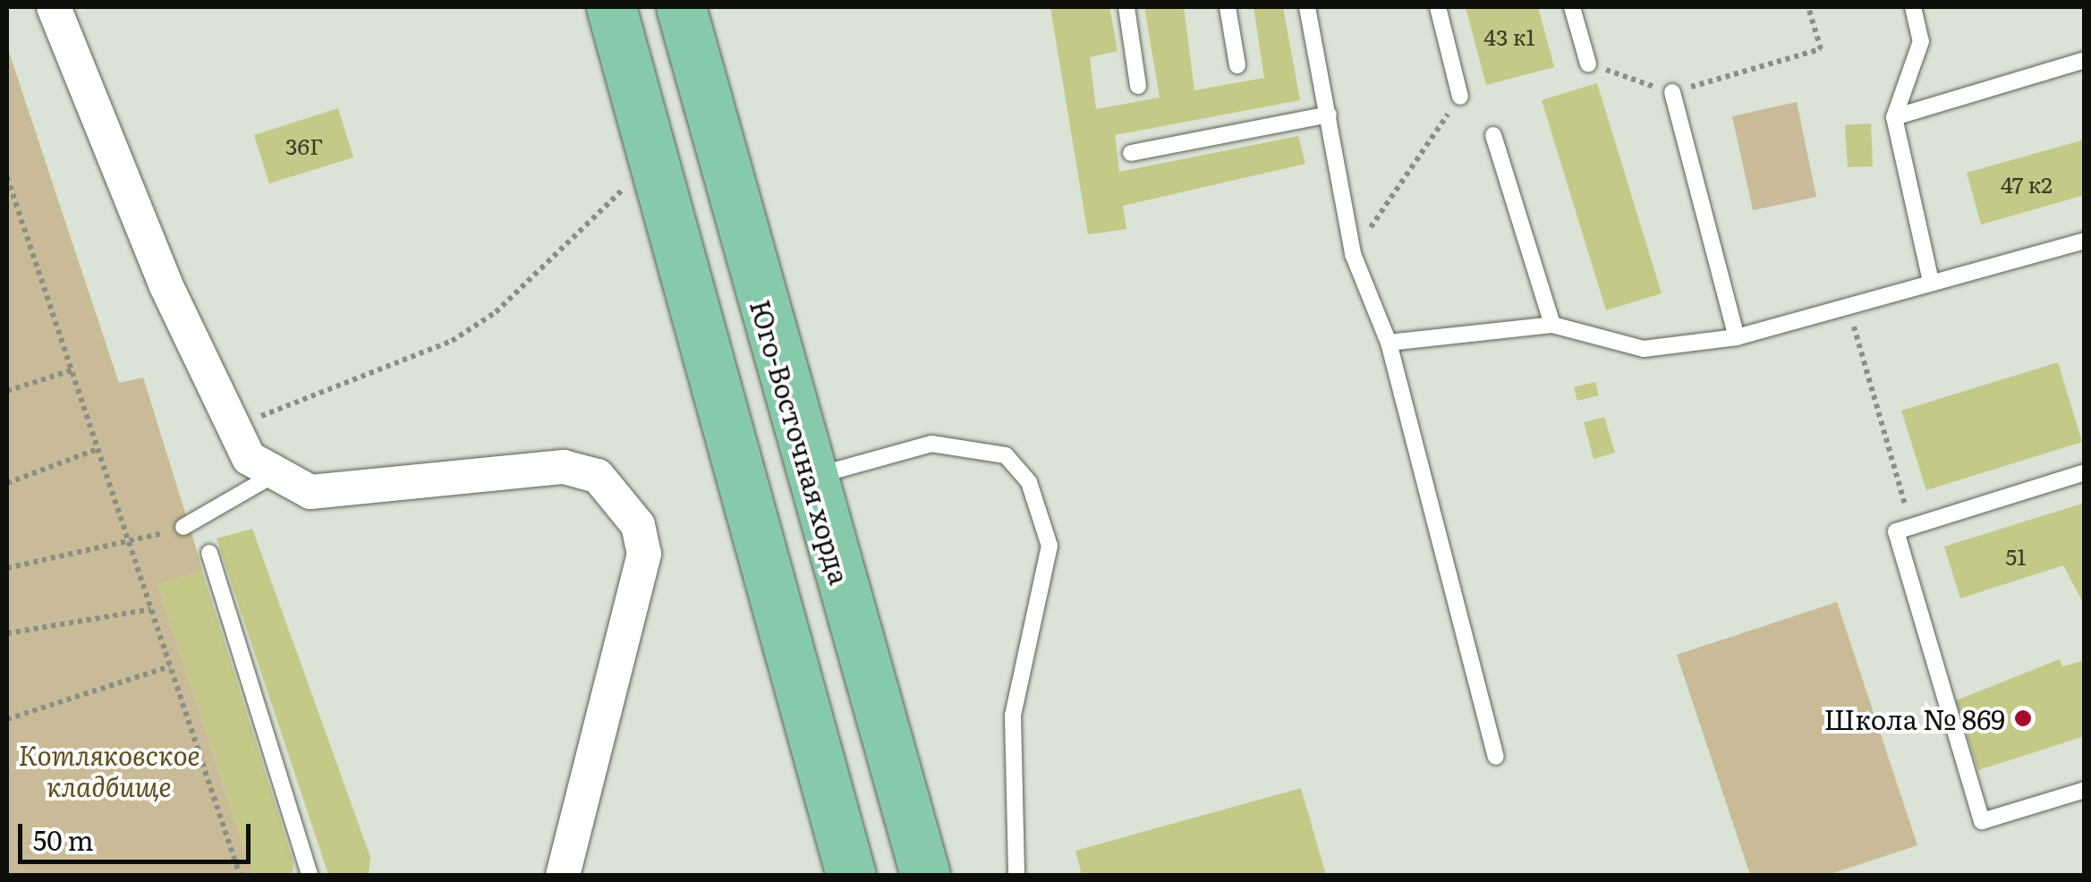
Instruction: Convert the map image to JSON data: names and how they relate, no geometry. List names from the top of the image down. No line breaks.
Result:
{"streets":{"main road":["Юго-Восточная хорда"]},"parks":["Котляковское кладбище"],"places":["Школа № 869"],"house_numbers":["43 к1","36Г","47 к2","51"],"scale_bar":"50 m"}
